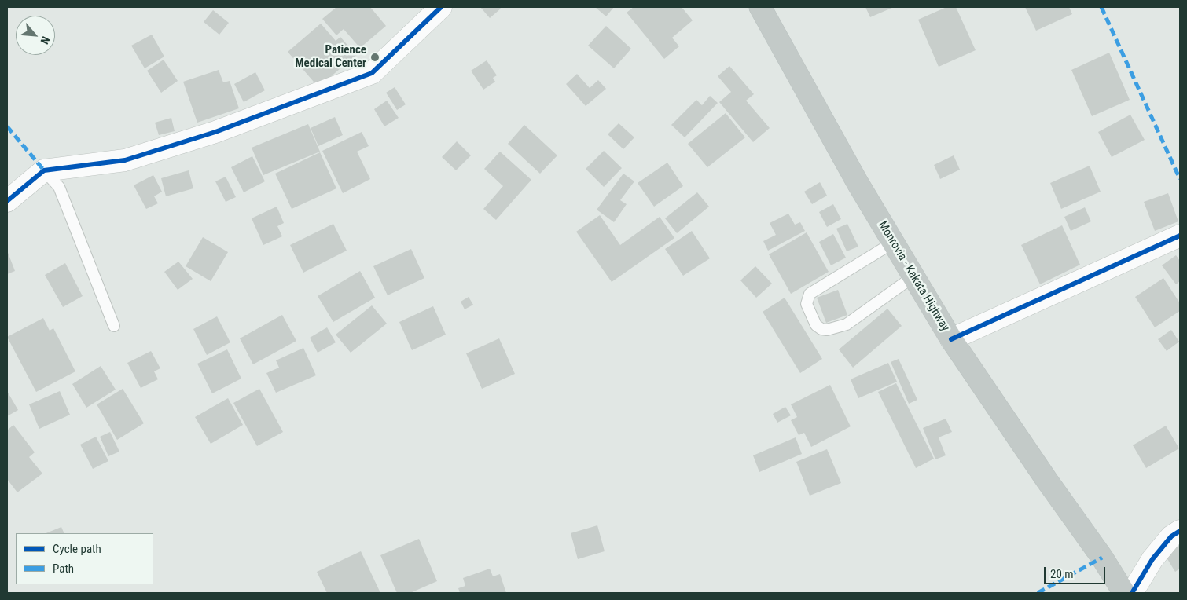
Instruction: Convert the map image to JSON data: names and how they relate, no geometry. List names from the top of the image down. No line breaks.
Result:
{"streets":{"highway":["Monrovia - Kakata Highway"]},"places":["Patience Medical Center"],"legend":["Cycle path","Path"],"scale_bar":"20 m","north":"bottom right"}
